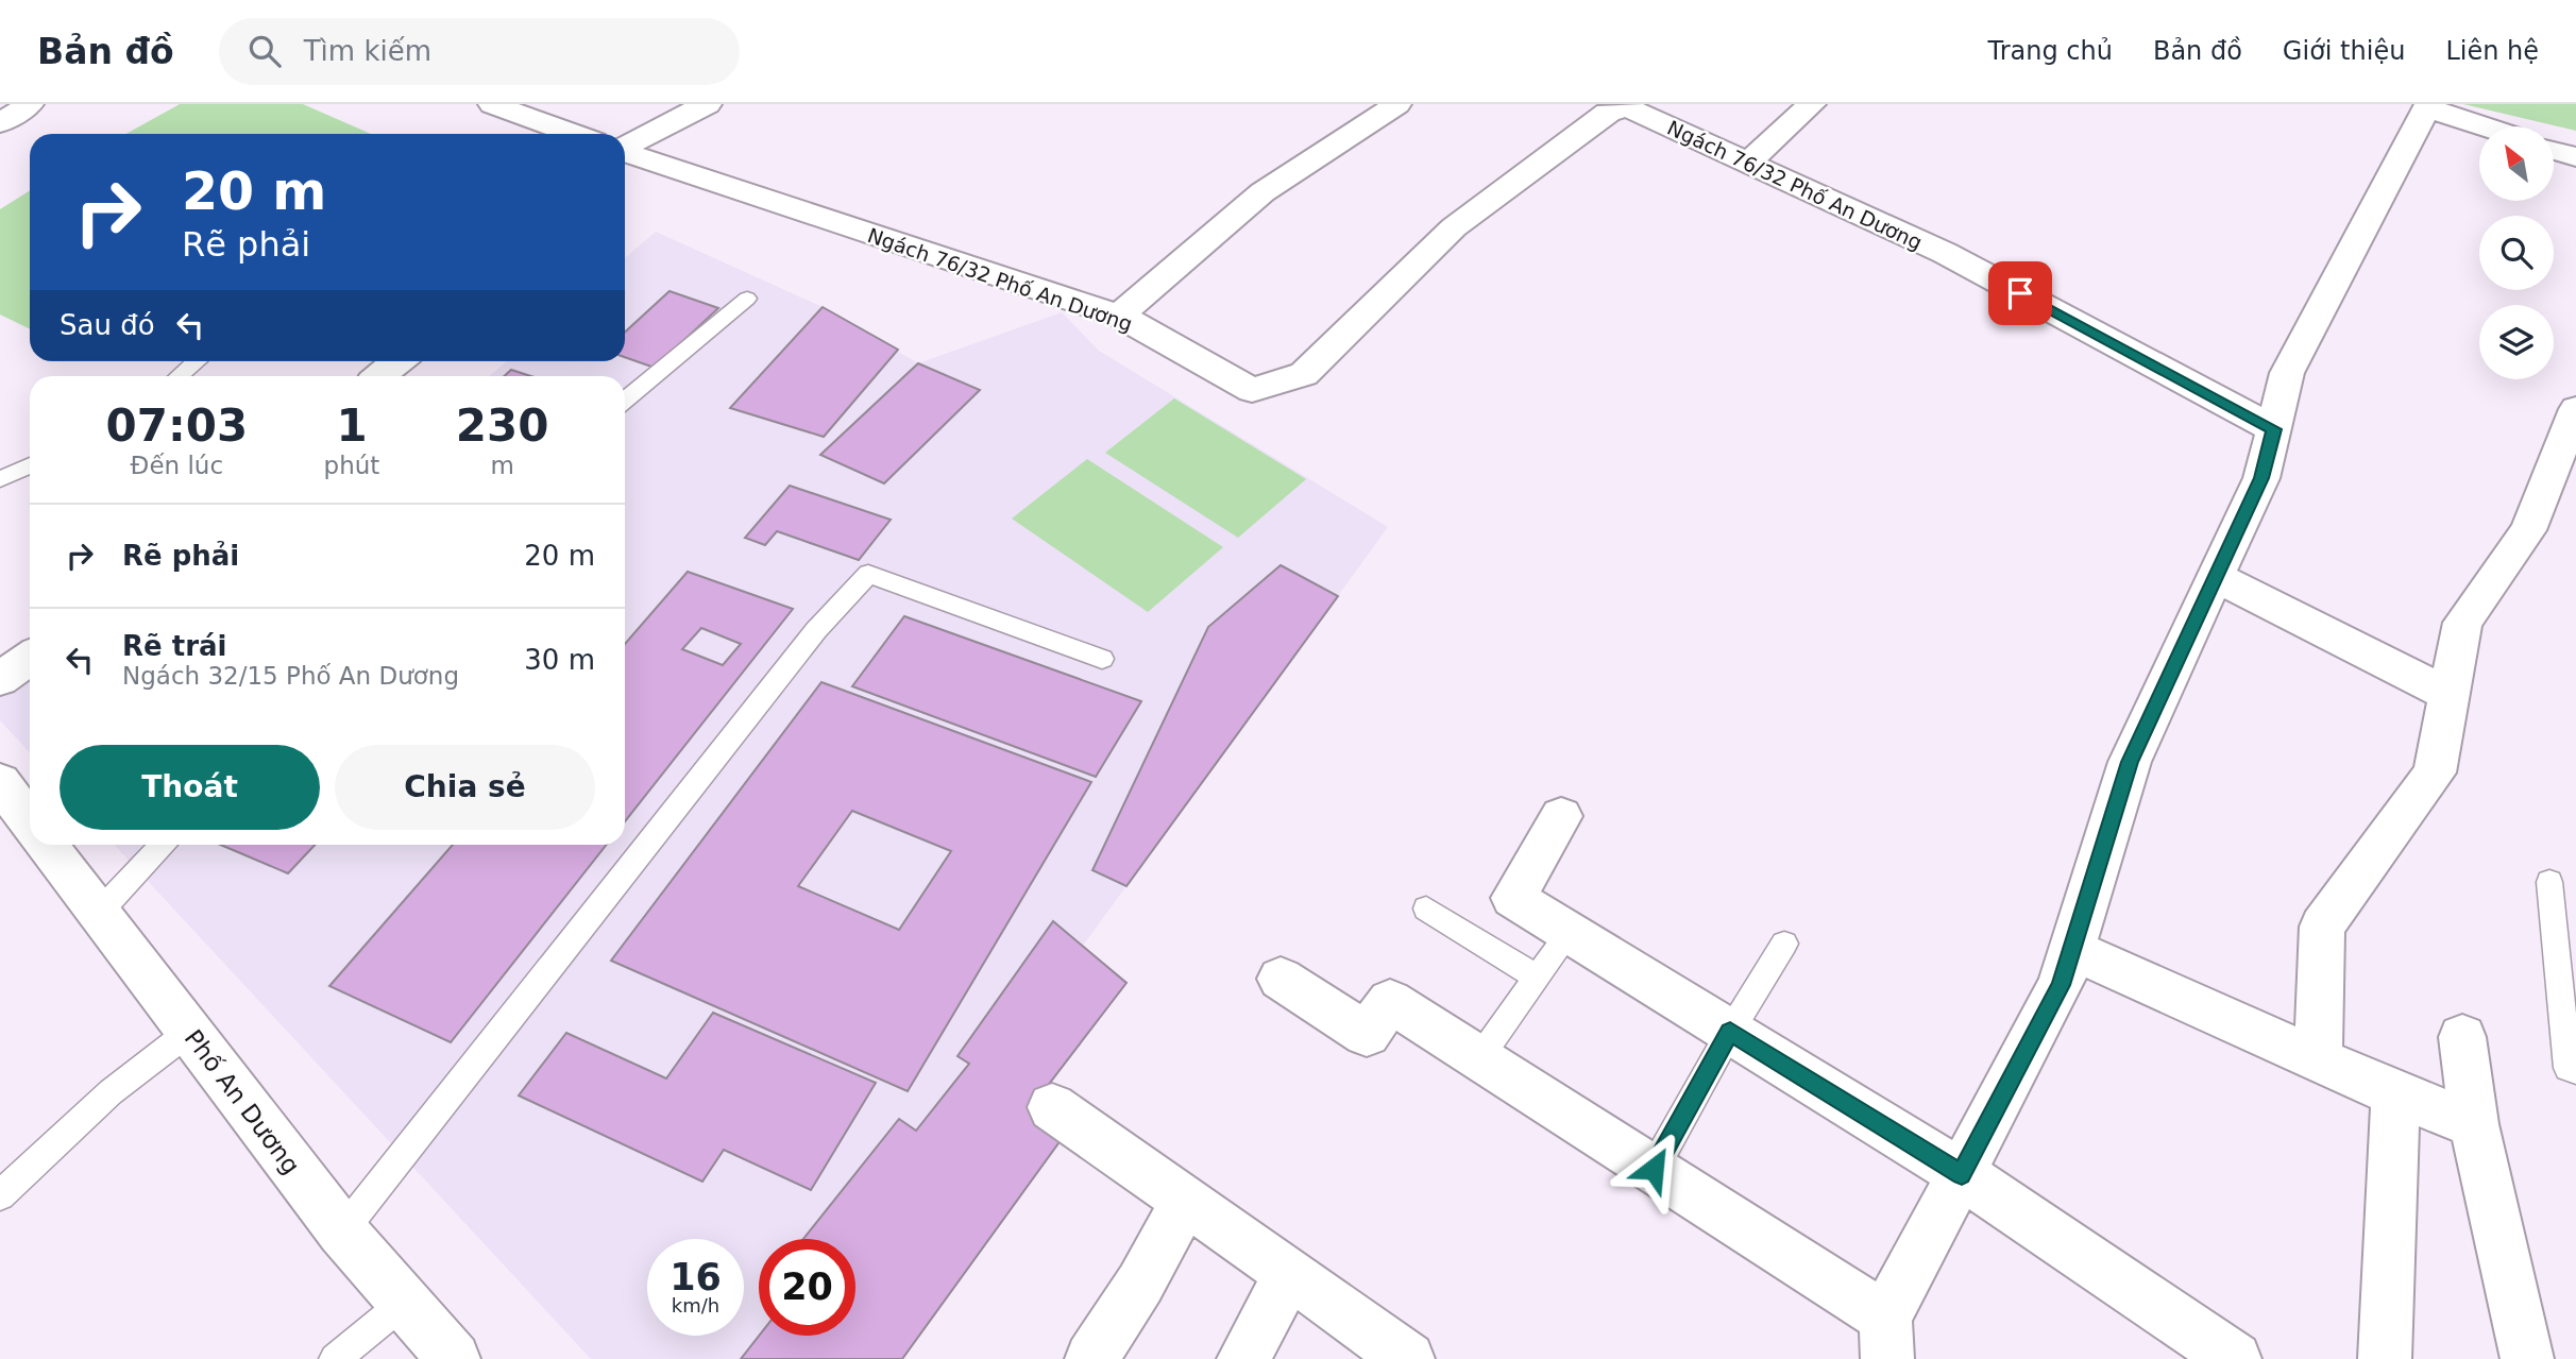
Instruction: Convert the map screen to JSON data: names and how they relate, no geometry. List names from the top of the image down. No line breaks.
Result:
{"streets":{"street":["Ngách 76/32 Phố An Dương","Phố An Dương"]},"north":"top left","page":{"header":"Bản đồ","search":"Tìm kiếm","nav":["Trang chủ","Bản đồ","Giới thiệu","Liên hệ"],"turn":["20 m","Rẽ phải"],"then":"Sau đó","eta":["07:03","Đến lúc","1","phút","230","m"],"list":[{"name":"Rẽ phải","value":"20 m"},{"name":"Rẽ trái","note":"Ngách 32/15 Phố An Dương","value":"30 m"}],"buttons":["Thoát","Chia sẻ"],"speed":"16 km/h","limit":"20"}}
